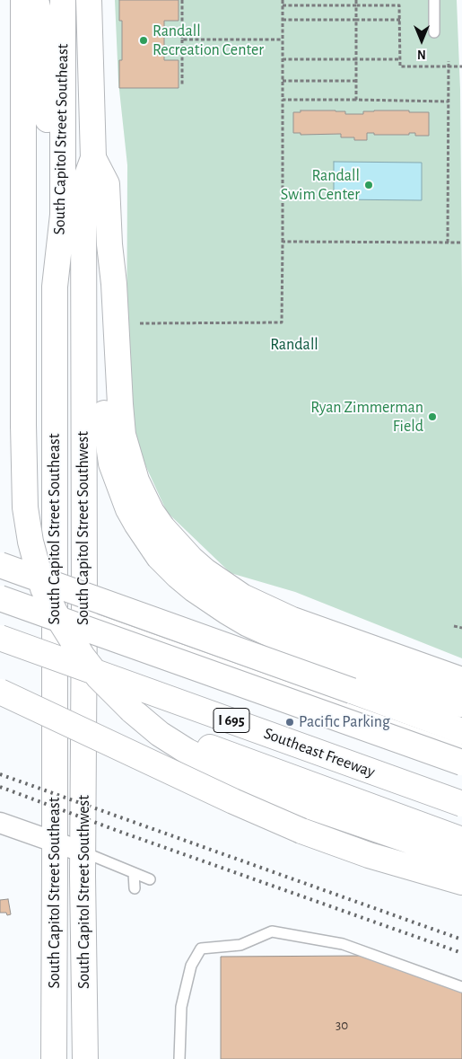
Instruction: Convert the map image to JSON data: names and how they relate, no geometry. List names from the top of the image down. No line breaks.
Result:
{"streets":{"main road":["South Capitol Street Southeast","South Capitol Street Southwest","I 695","Southeast Freeway"]},"parks":["Randall"],"places":["Randall Recreation Center","Randall Swim Center","Ryan Zimmerman Field","Pacific Parking"],"house_numbers":["30"],"north":"bottom"}
